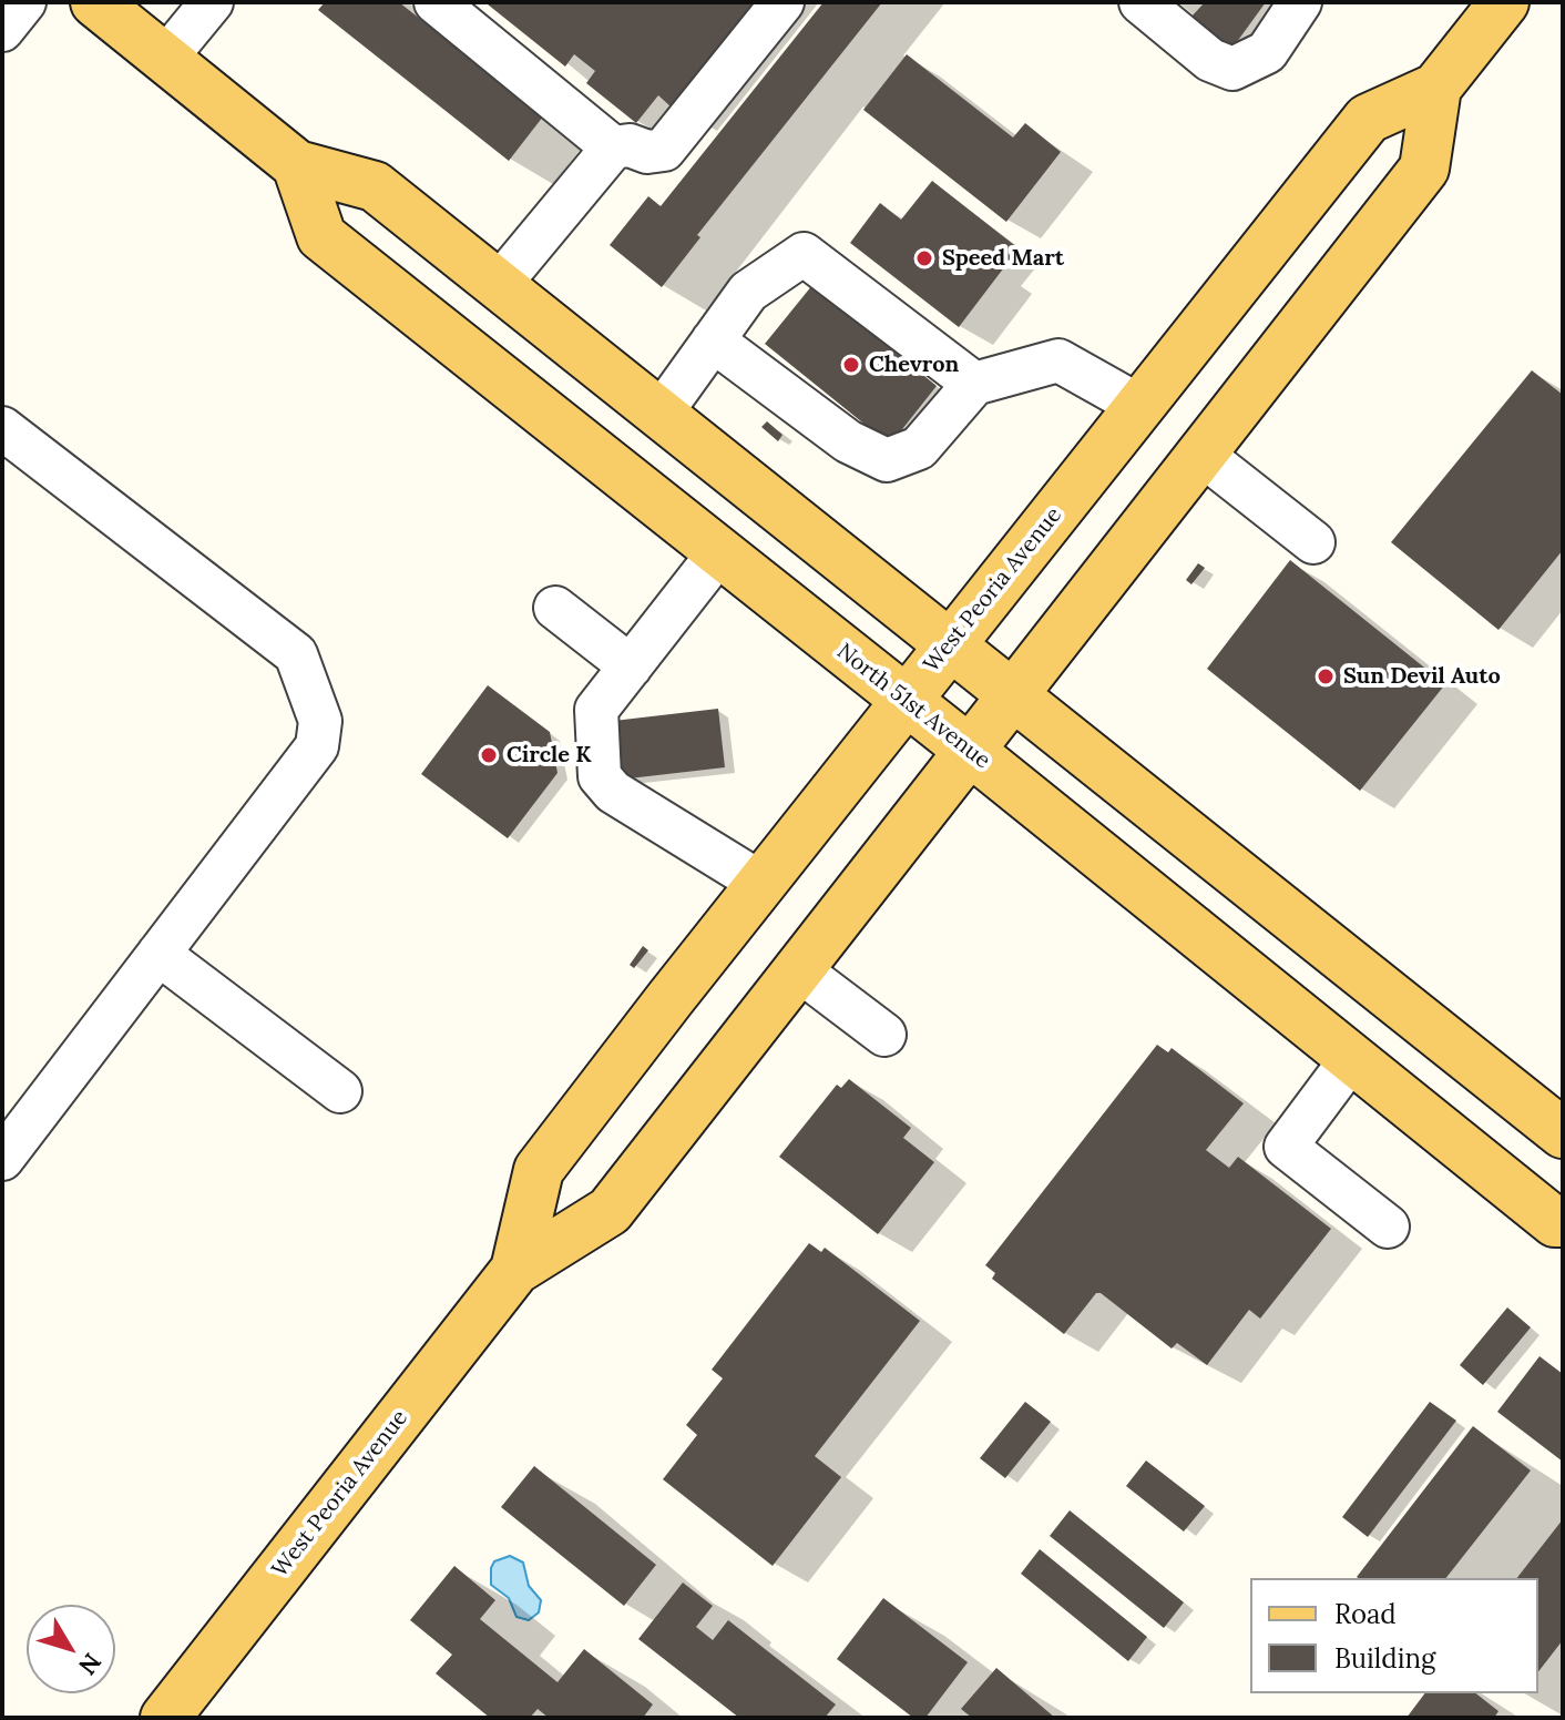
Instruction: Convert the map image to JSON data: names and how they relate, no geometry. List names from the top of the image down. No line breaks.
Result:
{"streets":{"main road":["West Peoria Avenue","North 51st Avenue"]},"crossings":[["West Peoria Avenue","North 51st Avenue"]],"places":["Speed Mart","Chevron","Sun Devil Auto","Circle K"],"legend":["Road","Building"],"north":"bottom right"}
